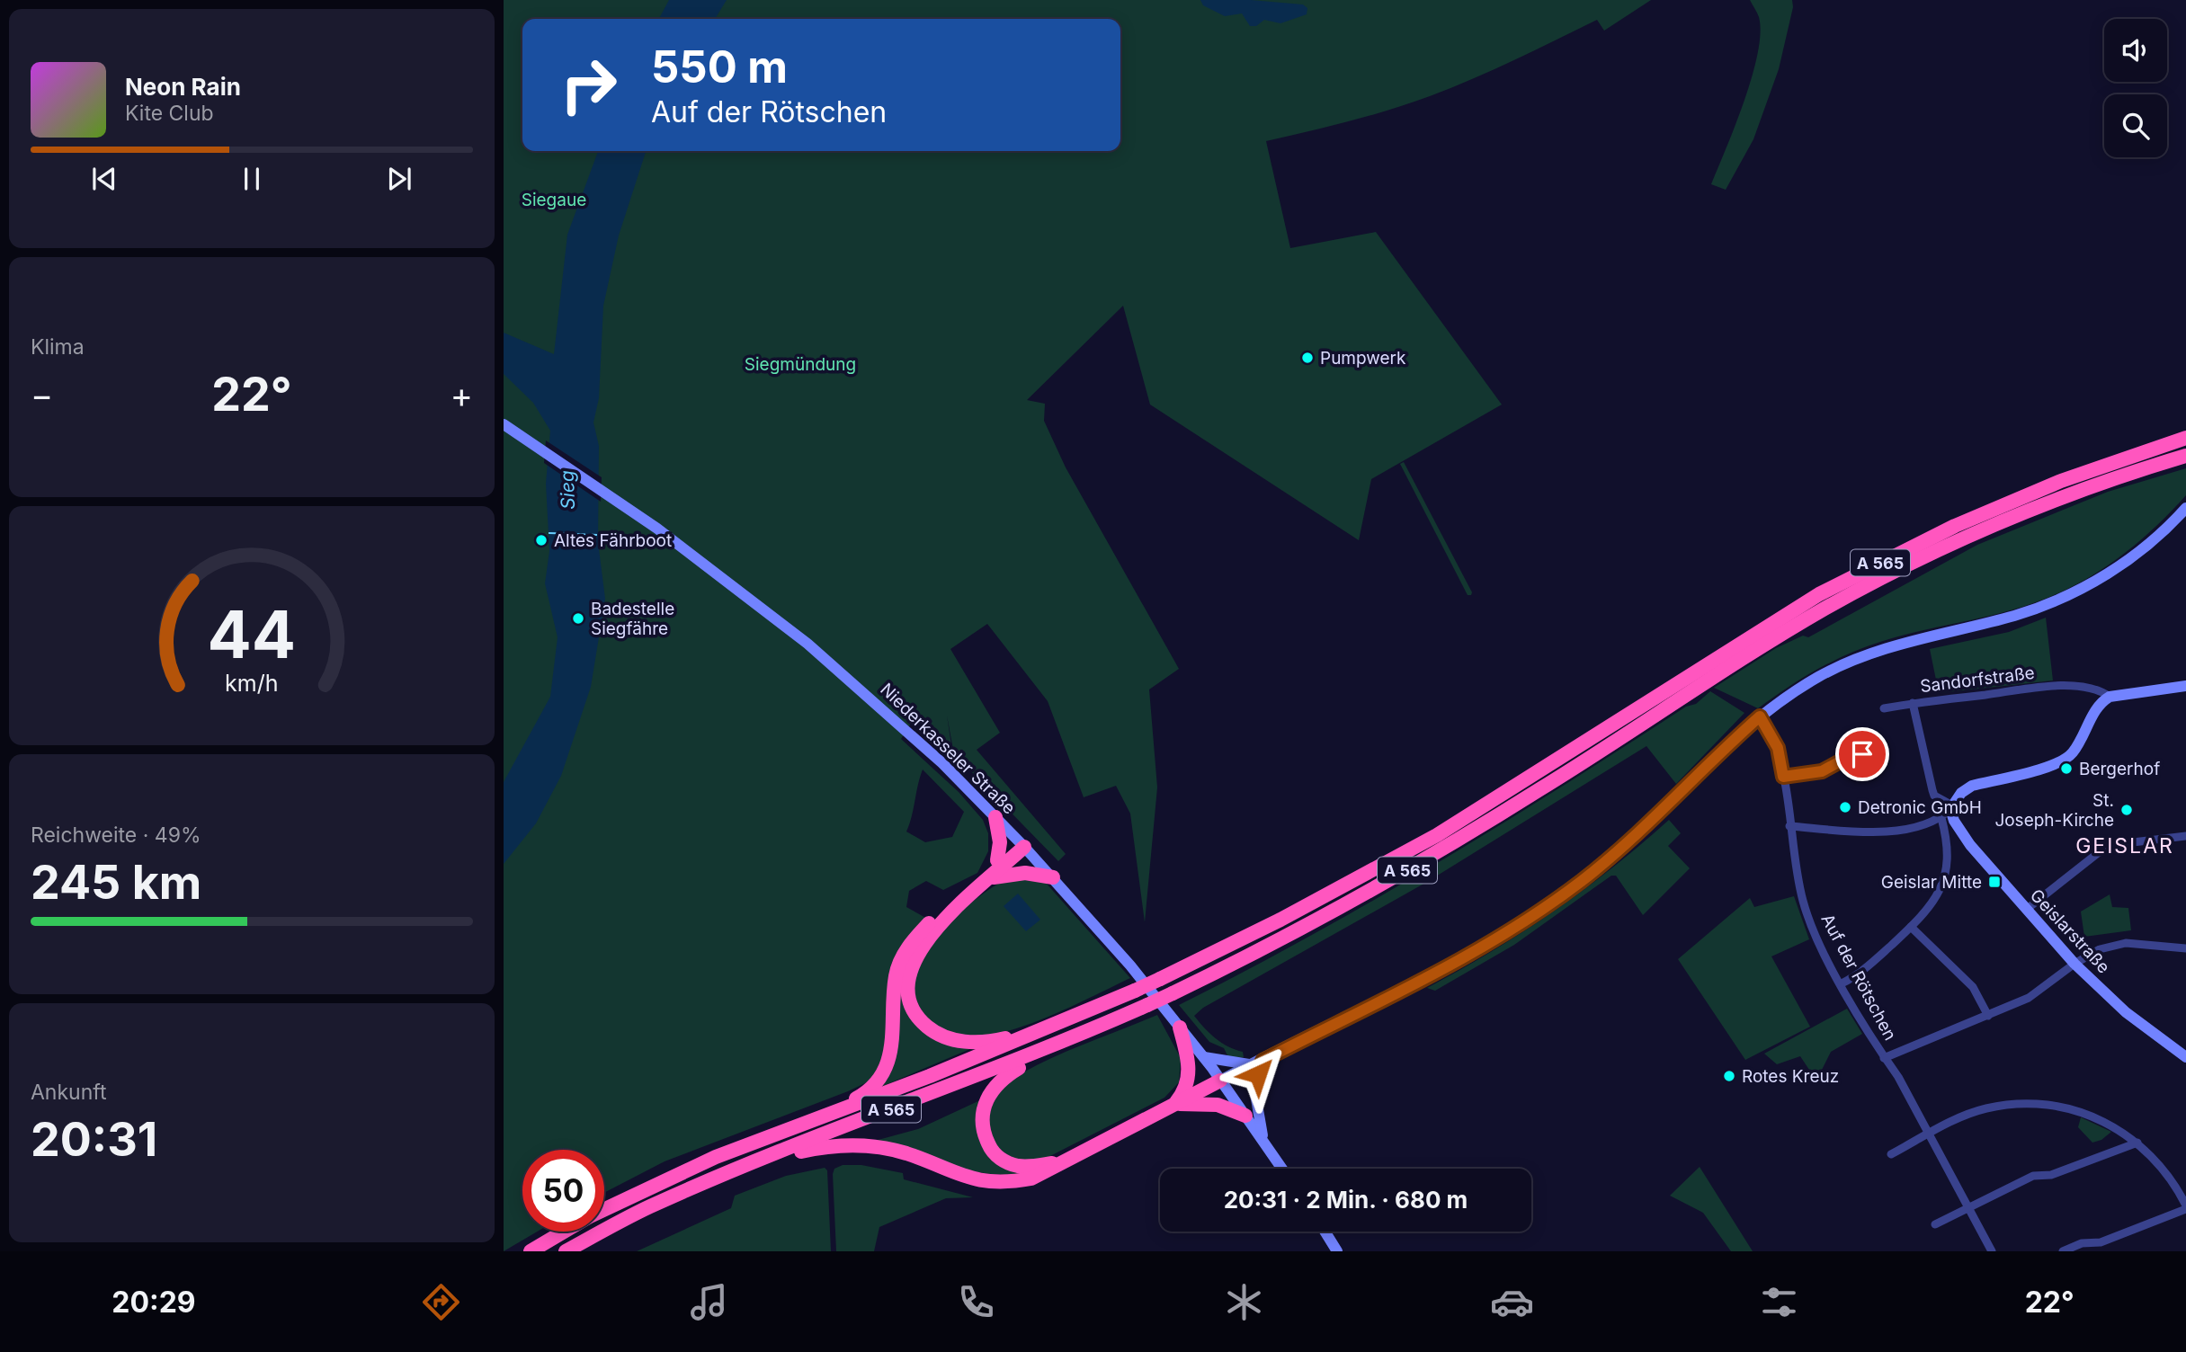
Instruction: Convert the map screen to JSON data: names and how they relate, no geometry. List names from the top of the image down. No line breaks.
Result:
{"streets":{"highway":["A 565"],"main road":["Niederkasseler Straße","Geislarstraße"],"street":["Sandorfstraße","Auf der Rötschen"]},"districts":["GEISLAR"],"water":["Sieg"],"parks":["Siegaue","Siegmündung"],"places":{"other":["Pumpwerk","Altes Fährboot","Badestelle Siegfähre","Bergerhof","Detronic GmbH","St. Joseph-Kirche","Rotes Kreuz"],"transit":["Geislar Mitte"]},"page":{"turn":["550 m","Auf der Rötschen"],"song":["Neon Rain","Kite Club"],"tile":["Klima",["Reichweite · 49%","245 km"],["Ankunft","20:31"]],"heat":["−","22°","+"],"limit":"50","trip":"20:31 · 2 Min. · 680 m","tabs":["20:29","22°"],"gauge":["44","km/h"]}}
